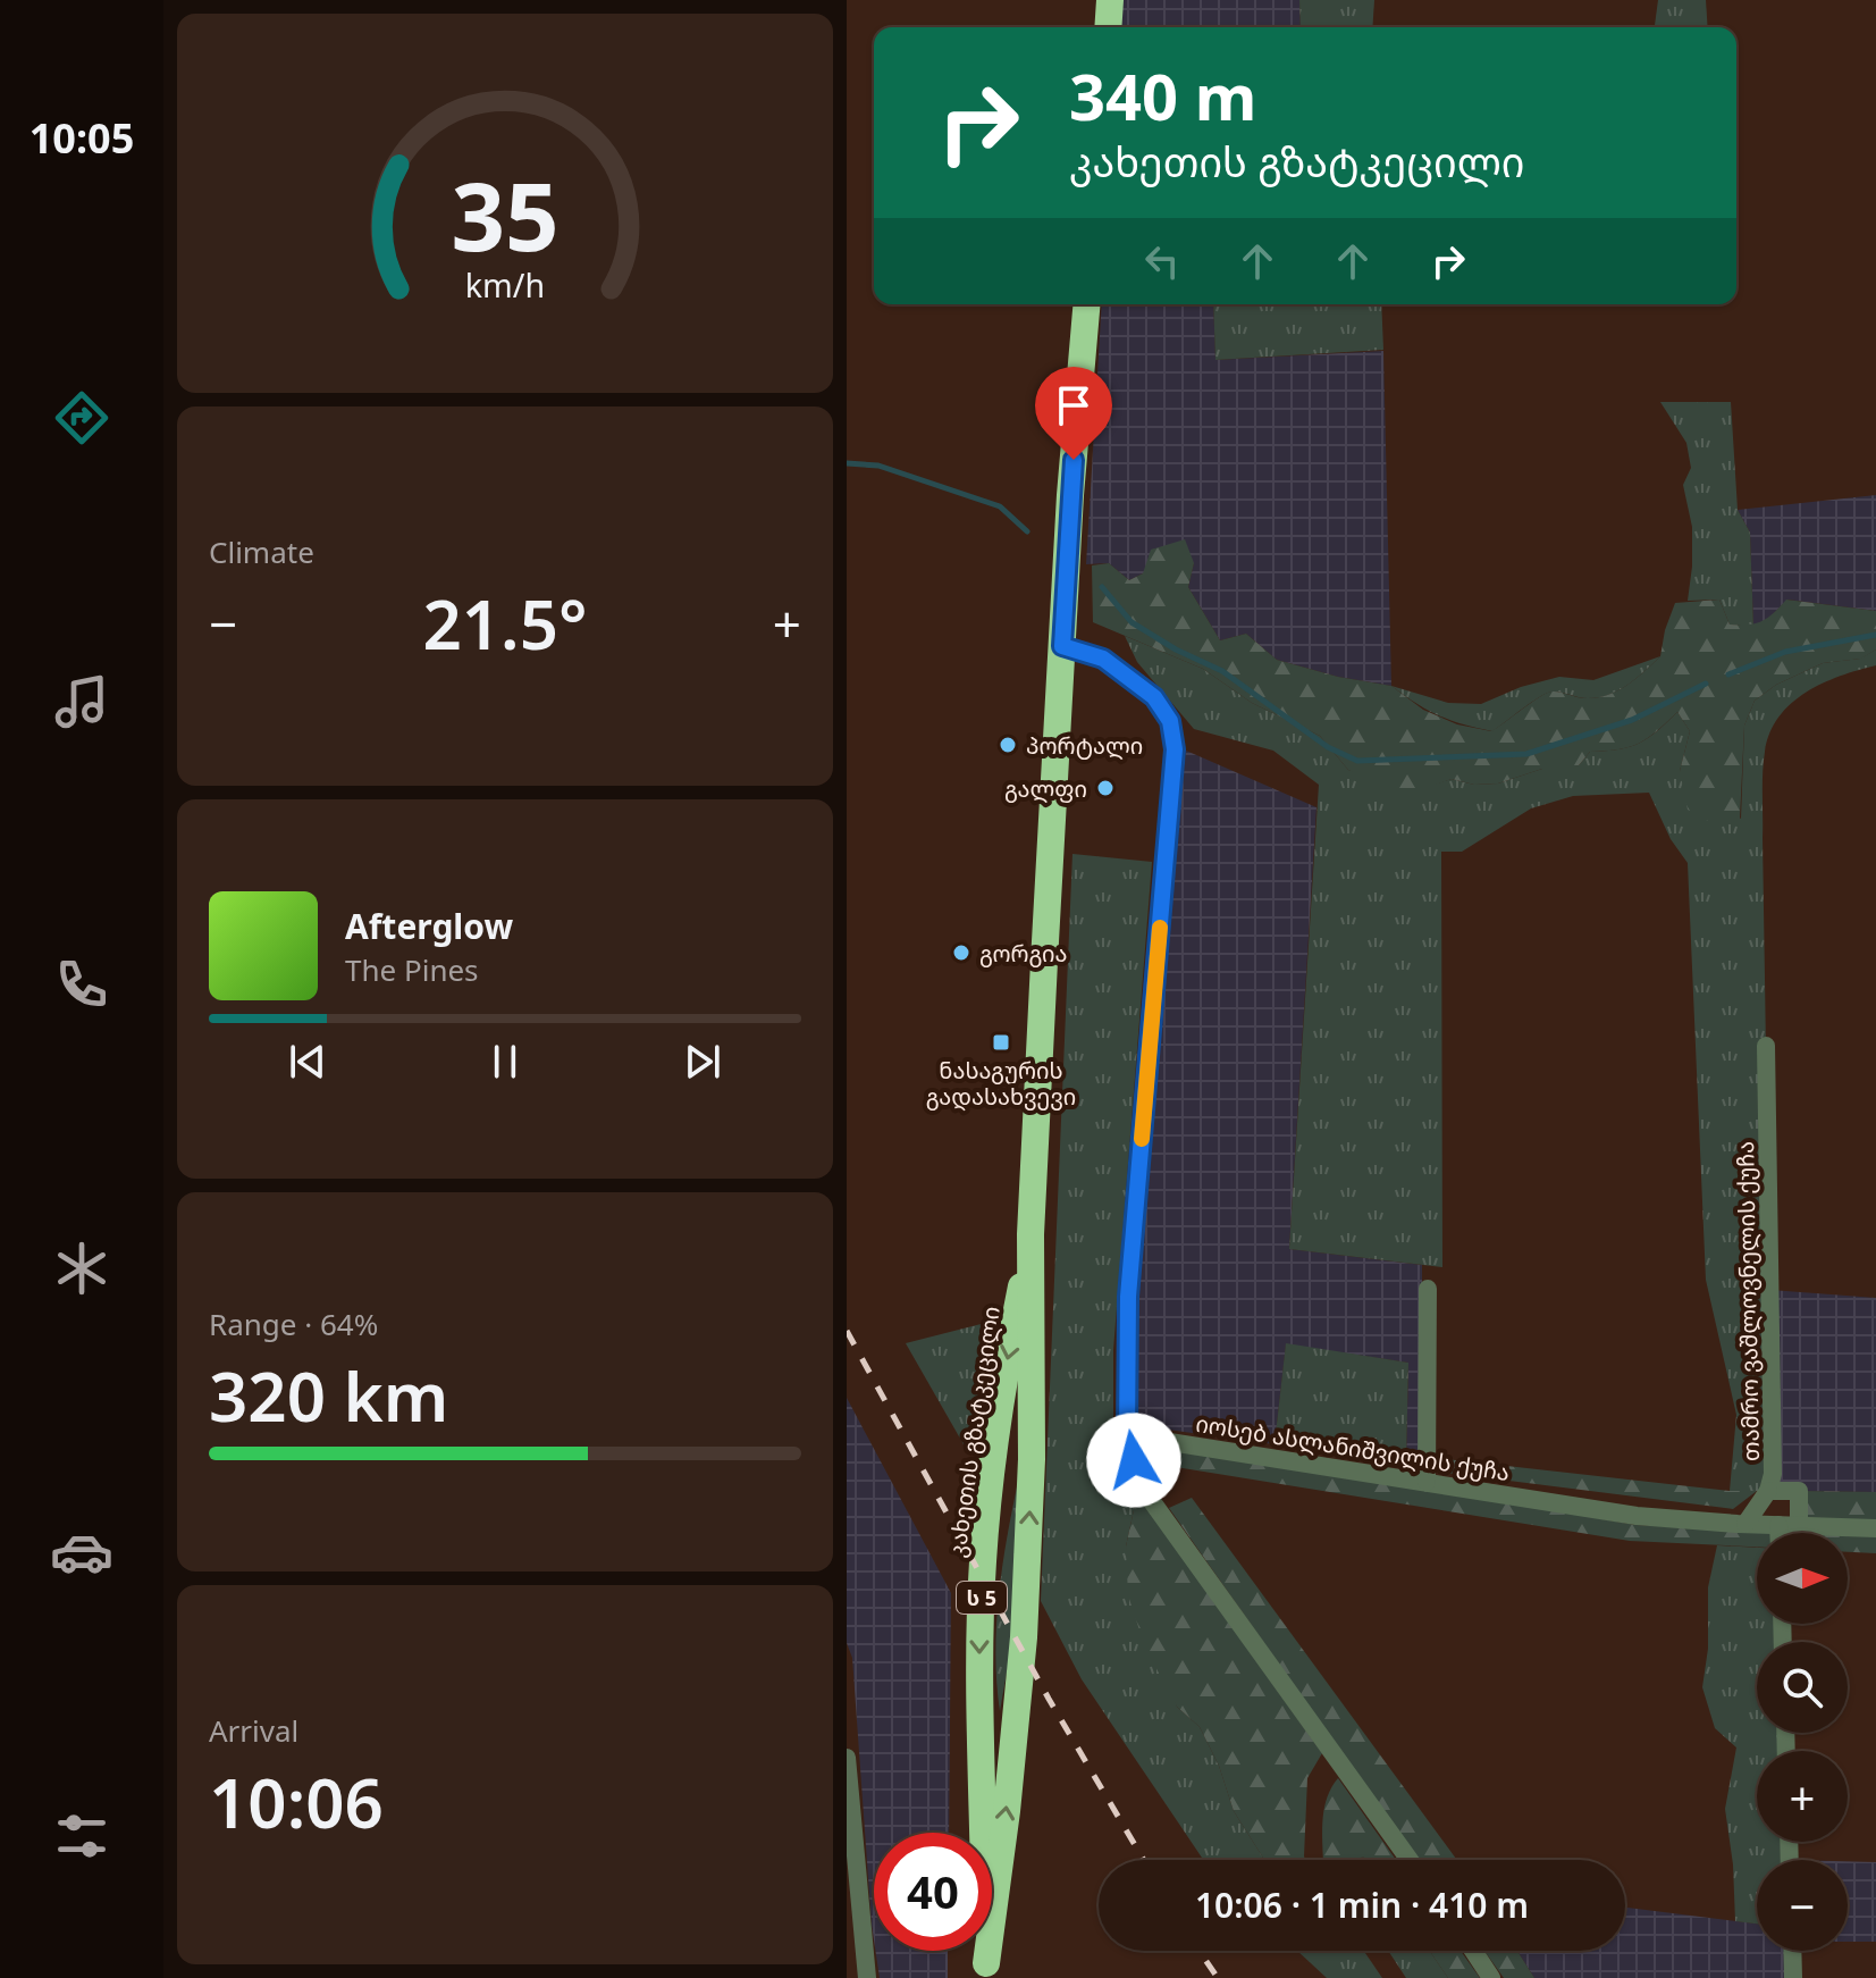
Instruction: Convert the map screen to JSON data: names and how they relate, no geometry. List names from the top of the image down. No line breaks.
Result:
{"streets":{"highway":["კახეთის გზატკეცილი","ს 5"],"street":["თამრო ვაშლოვნელის ქუჩა","იოსებ ასლანიშვილის ქუჩა"]},"crossings":[["თამრო ვაშლოვნელის ქუჩა","იოსებ ასლანიშვილის ქუჩა"]],"places":{"other":["პორტალი","გალფი","გორგია"],"transit":["ნასაგურის გადასახვევი"]},"north":"right","page":{"tabs":"10:05","turn":["340 m","კახეთის გზატკეცილი"],"tile":["Climate",["Range · 64%","320 km"],["Arrival","10:06"]],"heat":["−","21.5°","+"],"song":["Afterglow","The Pines"],"map_buttons":["+","−"],"limit":"40","trip":"10:06 · 1 min · 410 m","gauge":["35","km/h"]}}
